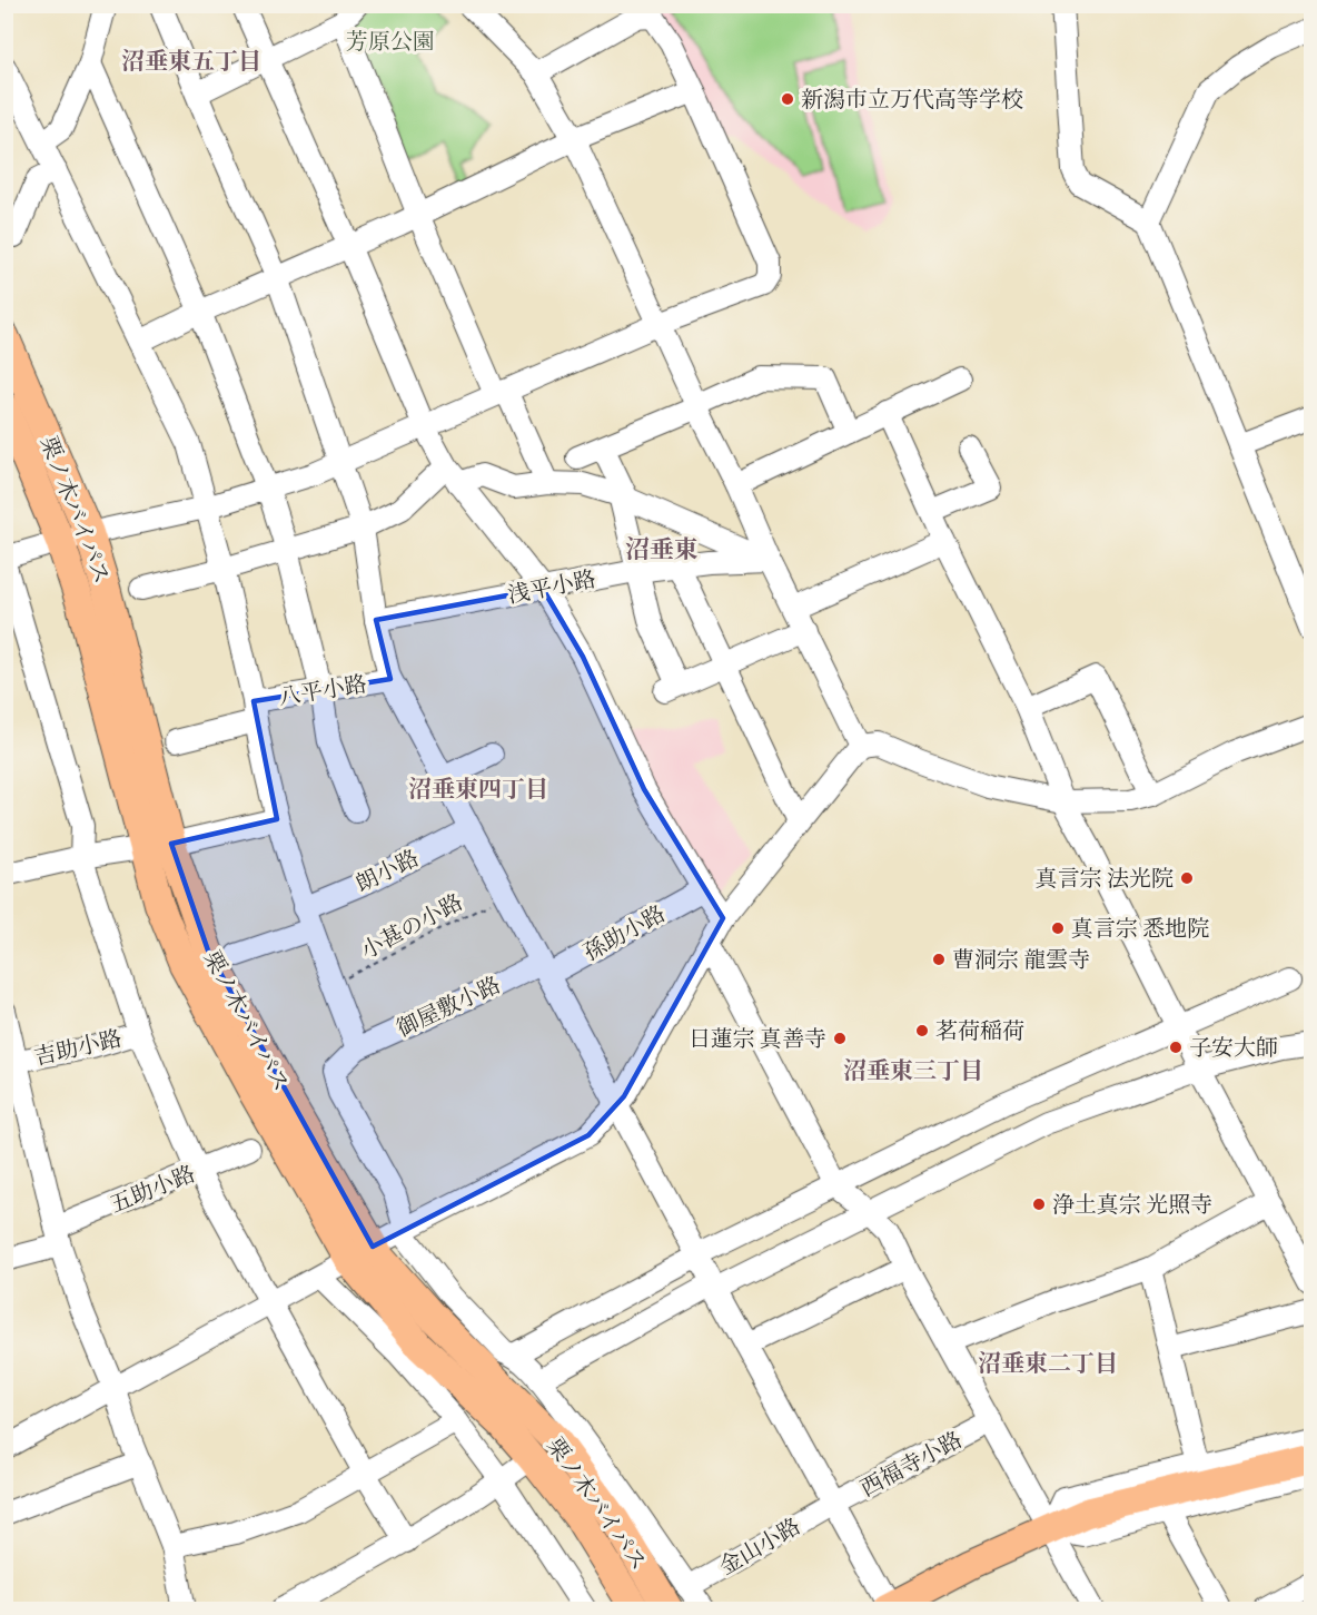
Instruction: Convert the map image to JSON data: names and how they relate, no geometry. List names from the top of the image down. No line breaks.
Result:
{"streets":{"main road":["栗ノ木バイパス"],"street":["浅平小路","八平小路","朗小路","孫助小路","御屋敷小路","吉助小路","五助小路","西福寺小路","金山小路"],"path":["小甚の小路"]},"crossings":[["孫助小路","御屋敷小路"],["西福寺小路","金山小路"]],"districts":["沼垂東五丁目","沼垂東","沼垂東四丁目","沼垂東三丁目","沼垂東二丁目"],"parks":["芳原公園"],"places":["新潟市立万代高等学校","真言宗 法光院","真言宗 悉地院","曹洞宗 龍雲寺","茗荷稲荷","日蓮宗 真善寺","子安大師","浄土真宗 光照寺"]}
